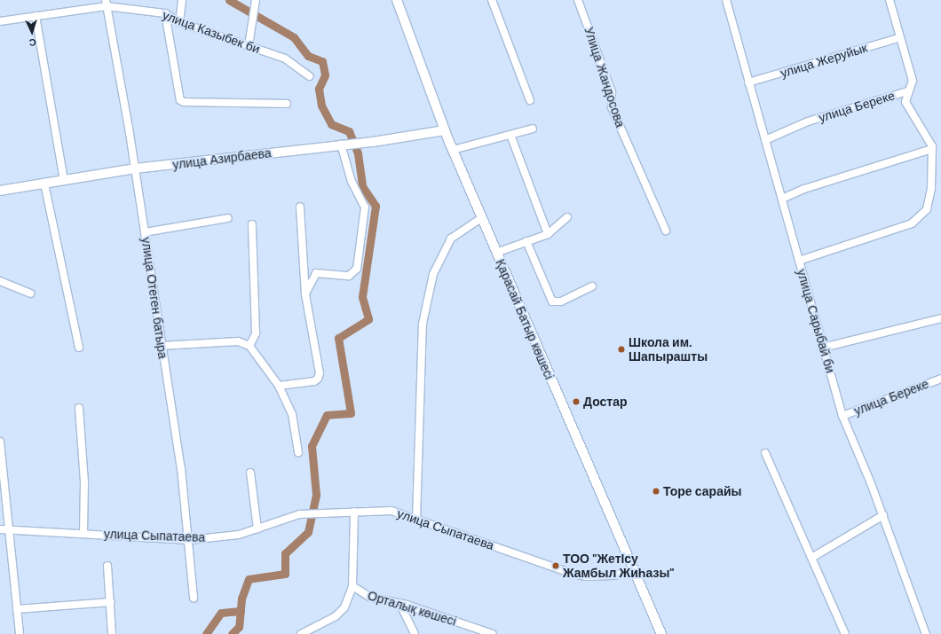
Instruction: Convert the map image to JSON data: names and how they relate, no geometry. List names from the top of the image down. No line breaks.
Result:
{"streets":{"main road":["улица Азирбаева","Қарасай Батыр көшесі"],"street":["улица Казыбек би","улица Жеруйык","Улица Жандосова","улица Береке","улица Отеген батыра","улица Сарыбай би","улица Сыпатаева","Орталық көшесі"]},"crossings":[["улица Казыбек би","улица Отеген батыра"],["улица Жеруйык","улица Сарыбай би"],["улица Береке","улица Сарыбай би"],["улица Азирбаева","улица Отеген батыра"],["улица Азирбаева","Қарасай Батыр көшесі"],["улица Отеген батыра","улица Сыпатаева"],["Қарасай Батыр көшесі","улица Сыпатаева"]],"places":["Школа им. Шапырашты","Достар","Торе сарайы","ТОО \"ЖетIсу Жамбыл Жиhазы\""],"north":"bottom"}
